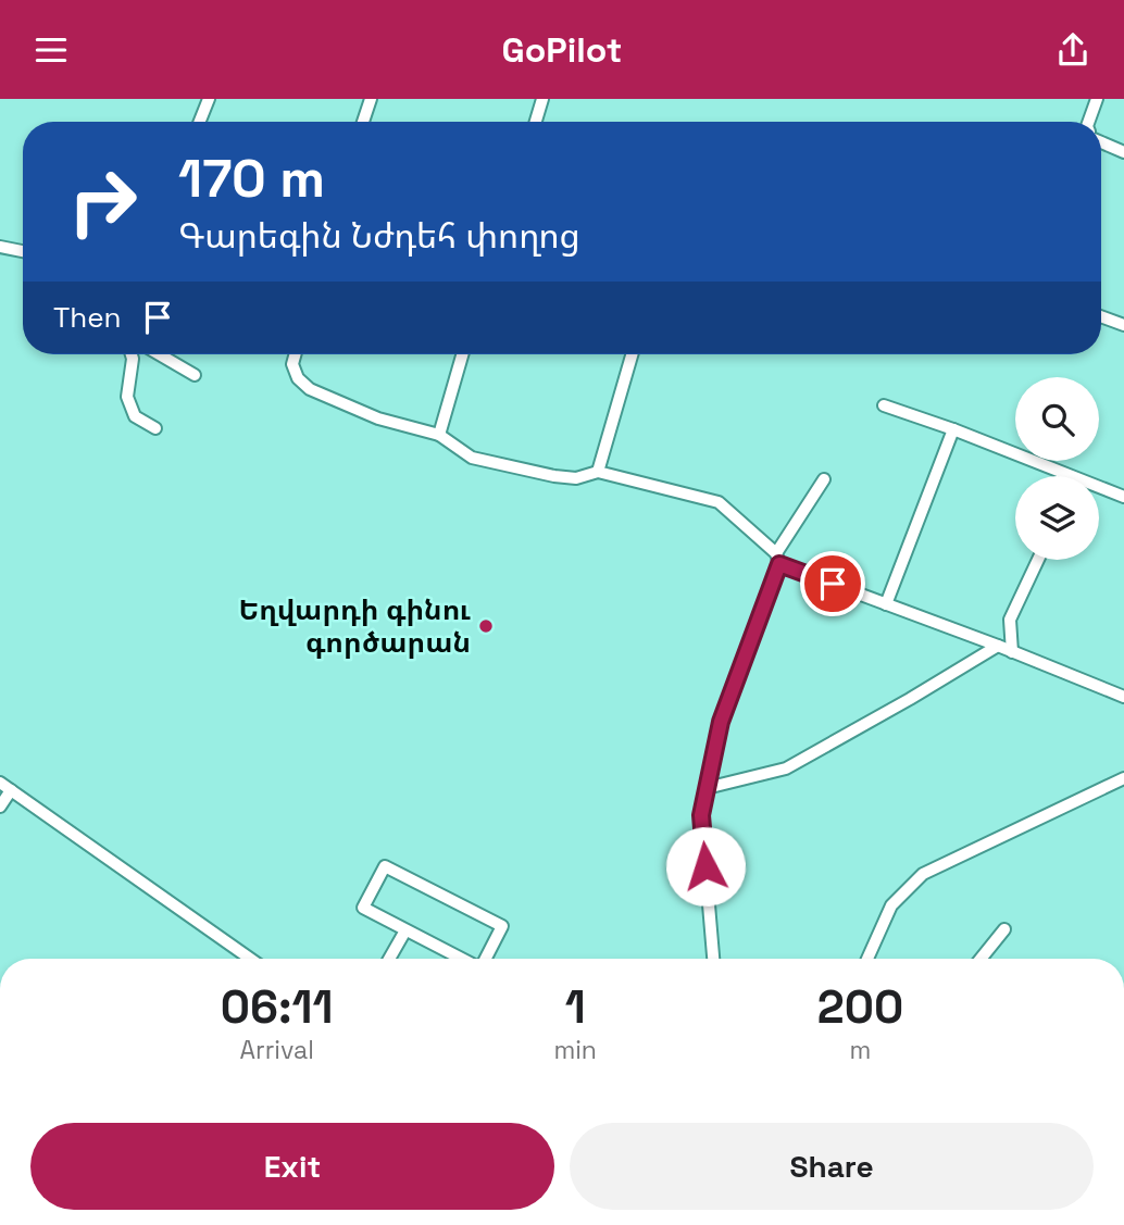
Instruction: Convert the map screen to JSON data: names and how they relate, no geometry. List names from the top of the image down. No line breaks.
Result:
{"places":["Եղվարդի գինու գործարան"],"page":{"header":"GoPilot","turn":["170 m","Գարեգին Նժդեհ փողոց"],"then":"Then","eta":["06:11","Arrival","1","min","200","m"],"buttons":["Exit","Share"]}}
